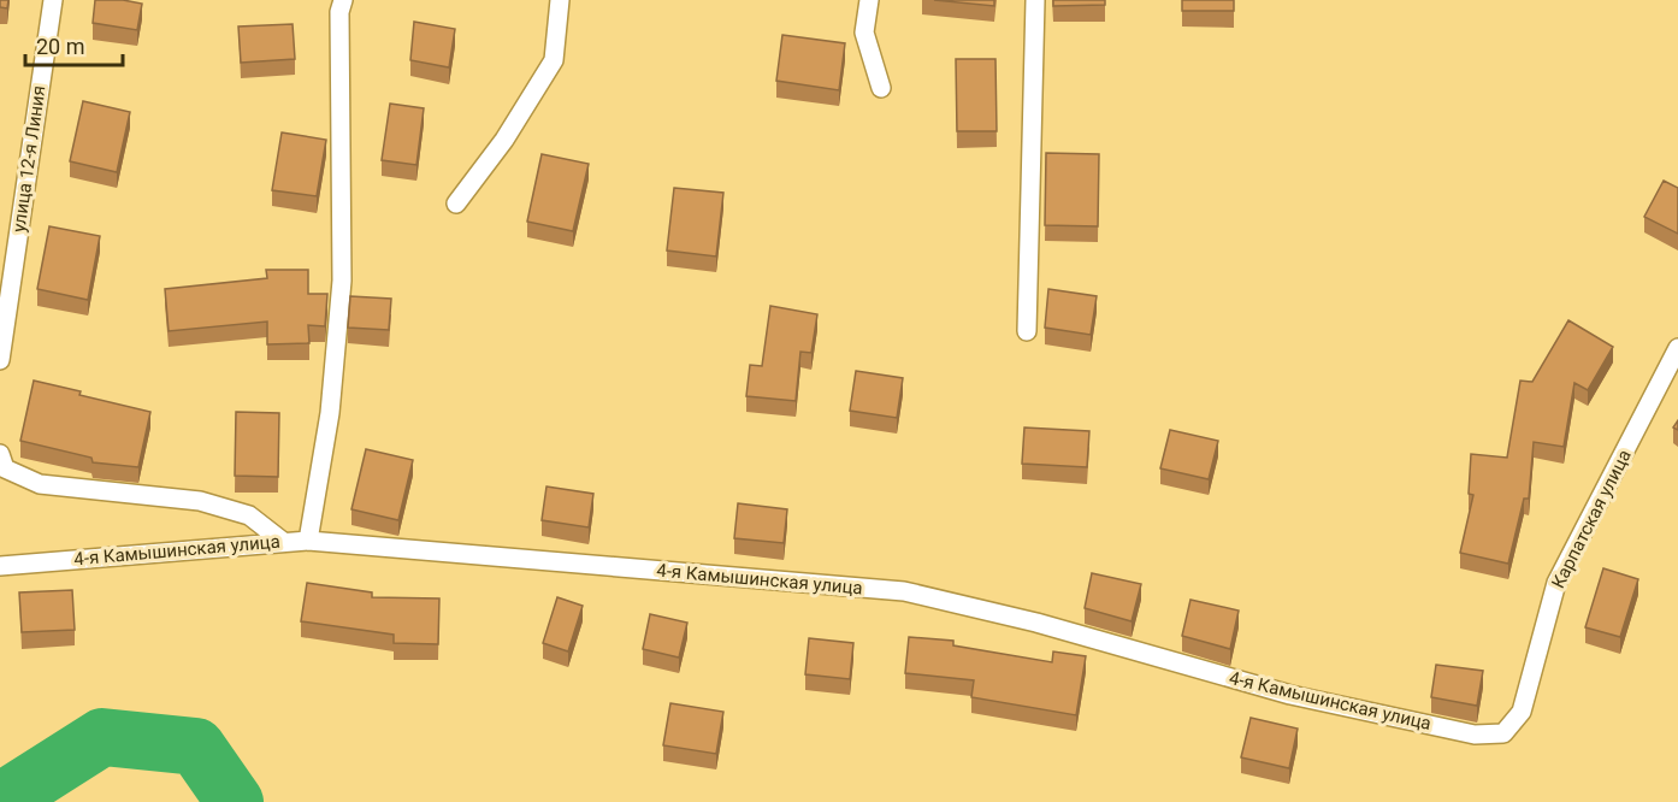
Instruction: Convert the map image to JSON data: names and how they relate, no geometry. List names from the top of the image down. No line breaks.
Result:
{"streets":{"lane":["улица 12-я Линия","Карпатская улица","4-я Камышинская улица"]},"crossings":[["Карпатская улица","4-я Камышинская улица"]],"scale_bar":"20 m"}
